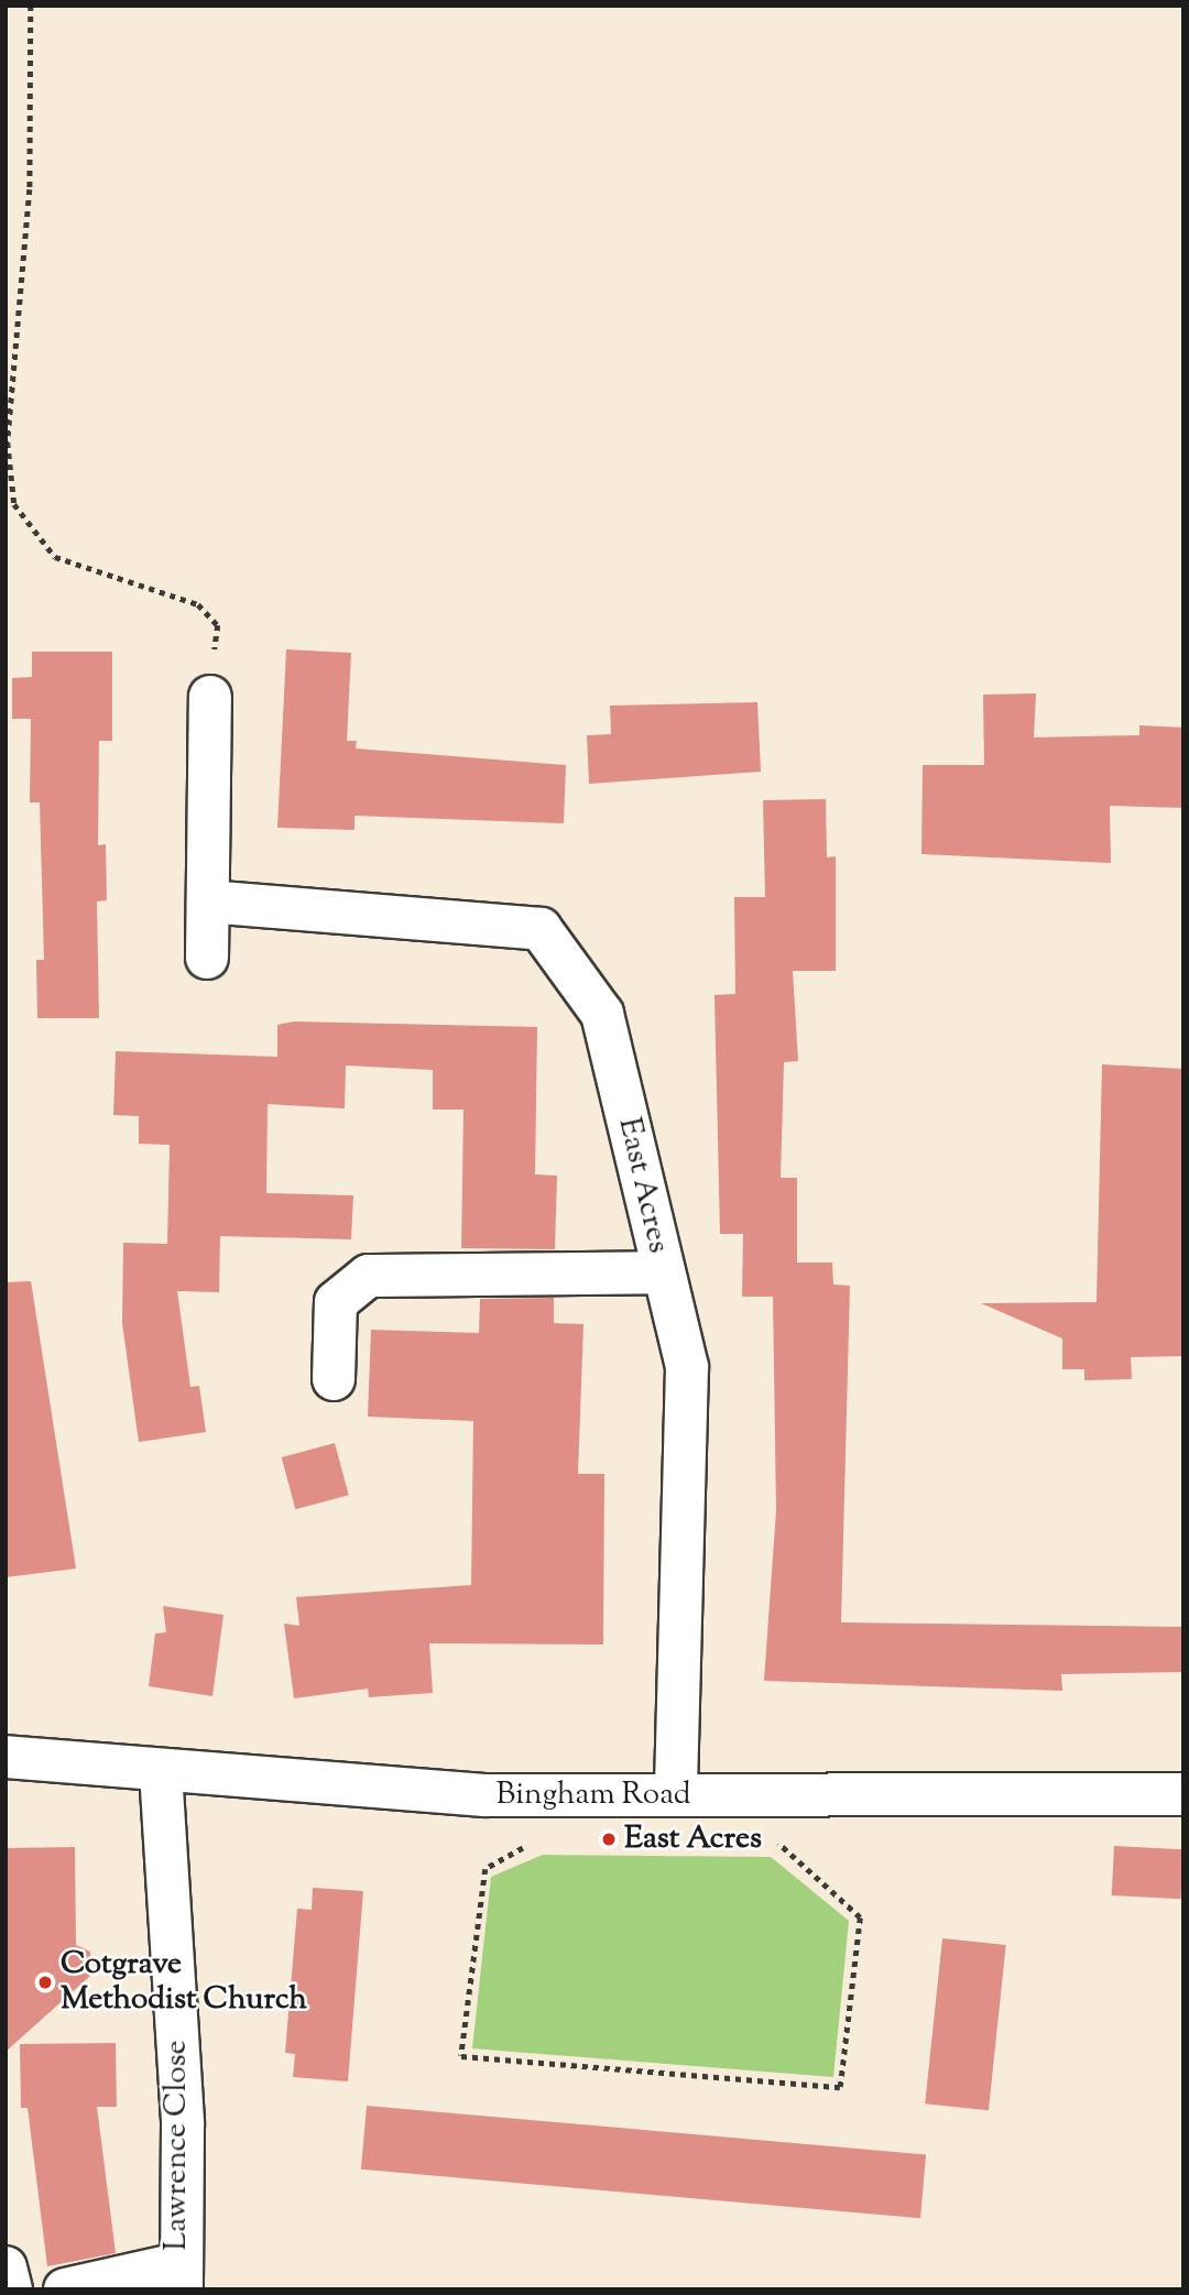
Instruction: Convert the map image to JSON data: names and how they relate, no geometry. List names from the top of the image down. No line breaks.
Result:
{"streets":{"street":["East Acres","Bingham Road","Lawrence Close"]},"crossings":[["East Acres","Bingham Road"],["Bingham Road","Lawrence Close"]],"places":["East Acres","Cotgrave Methodist Church"]}
